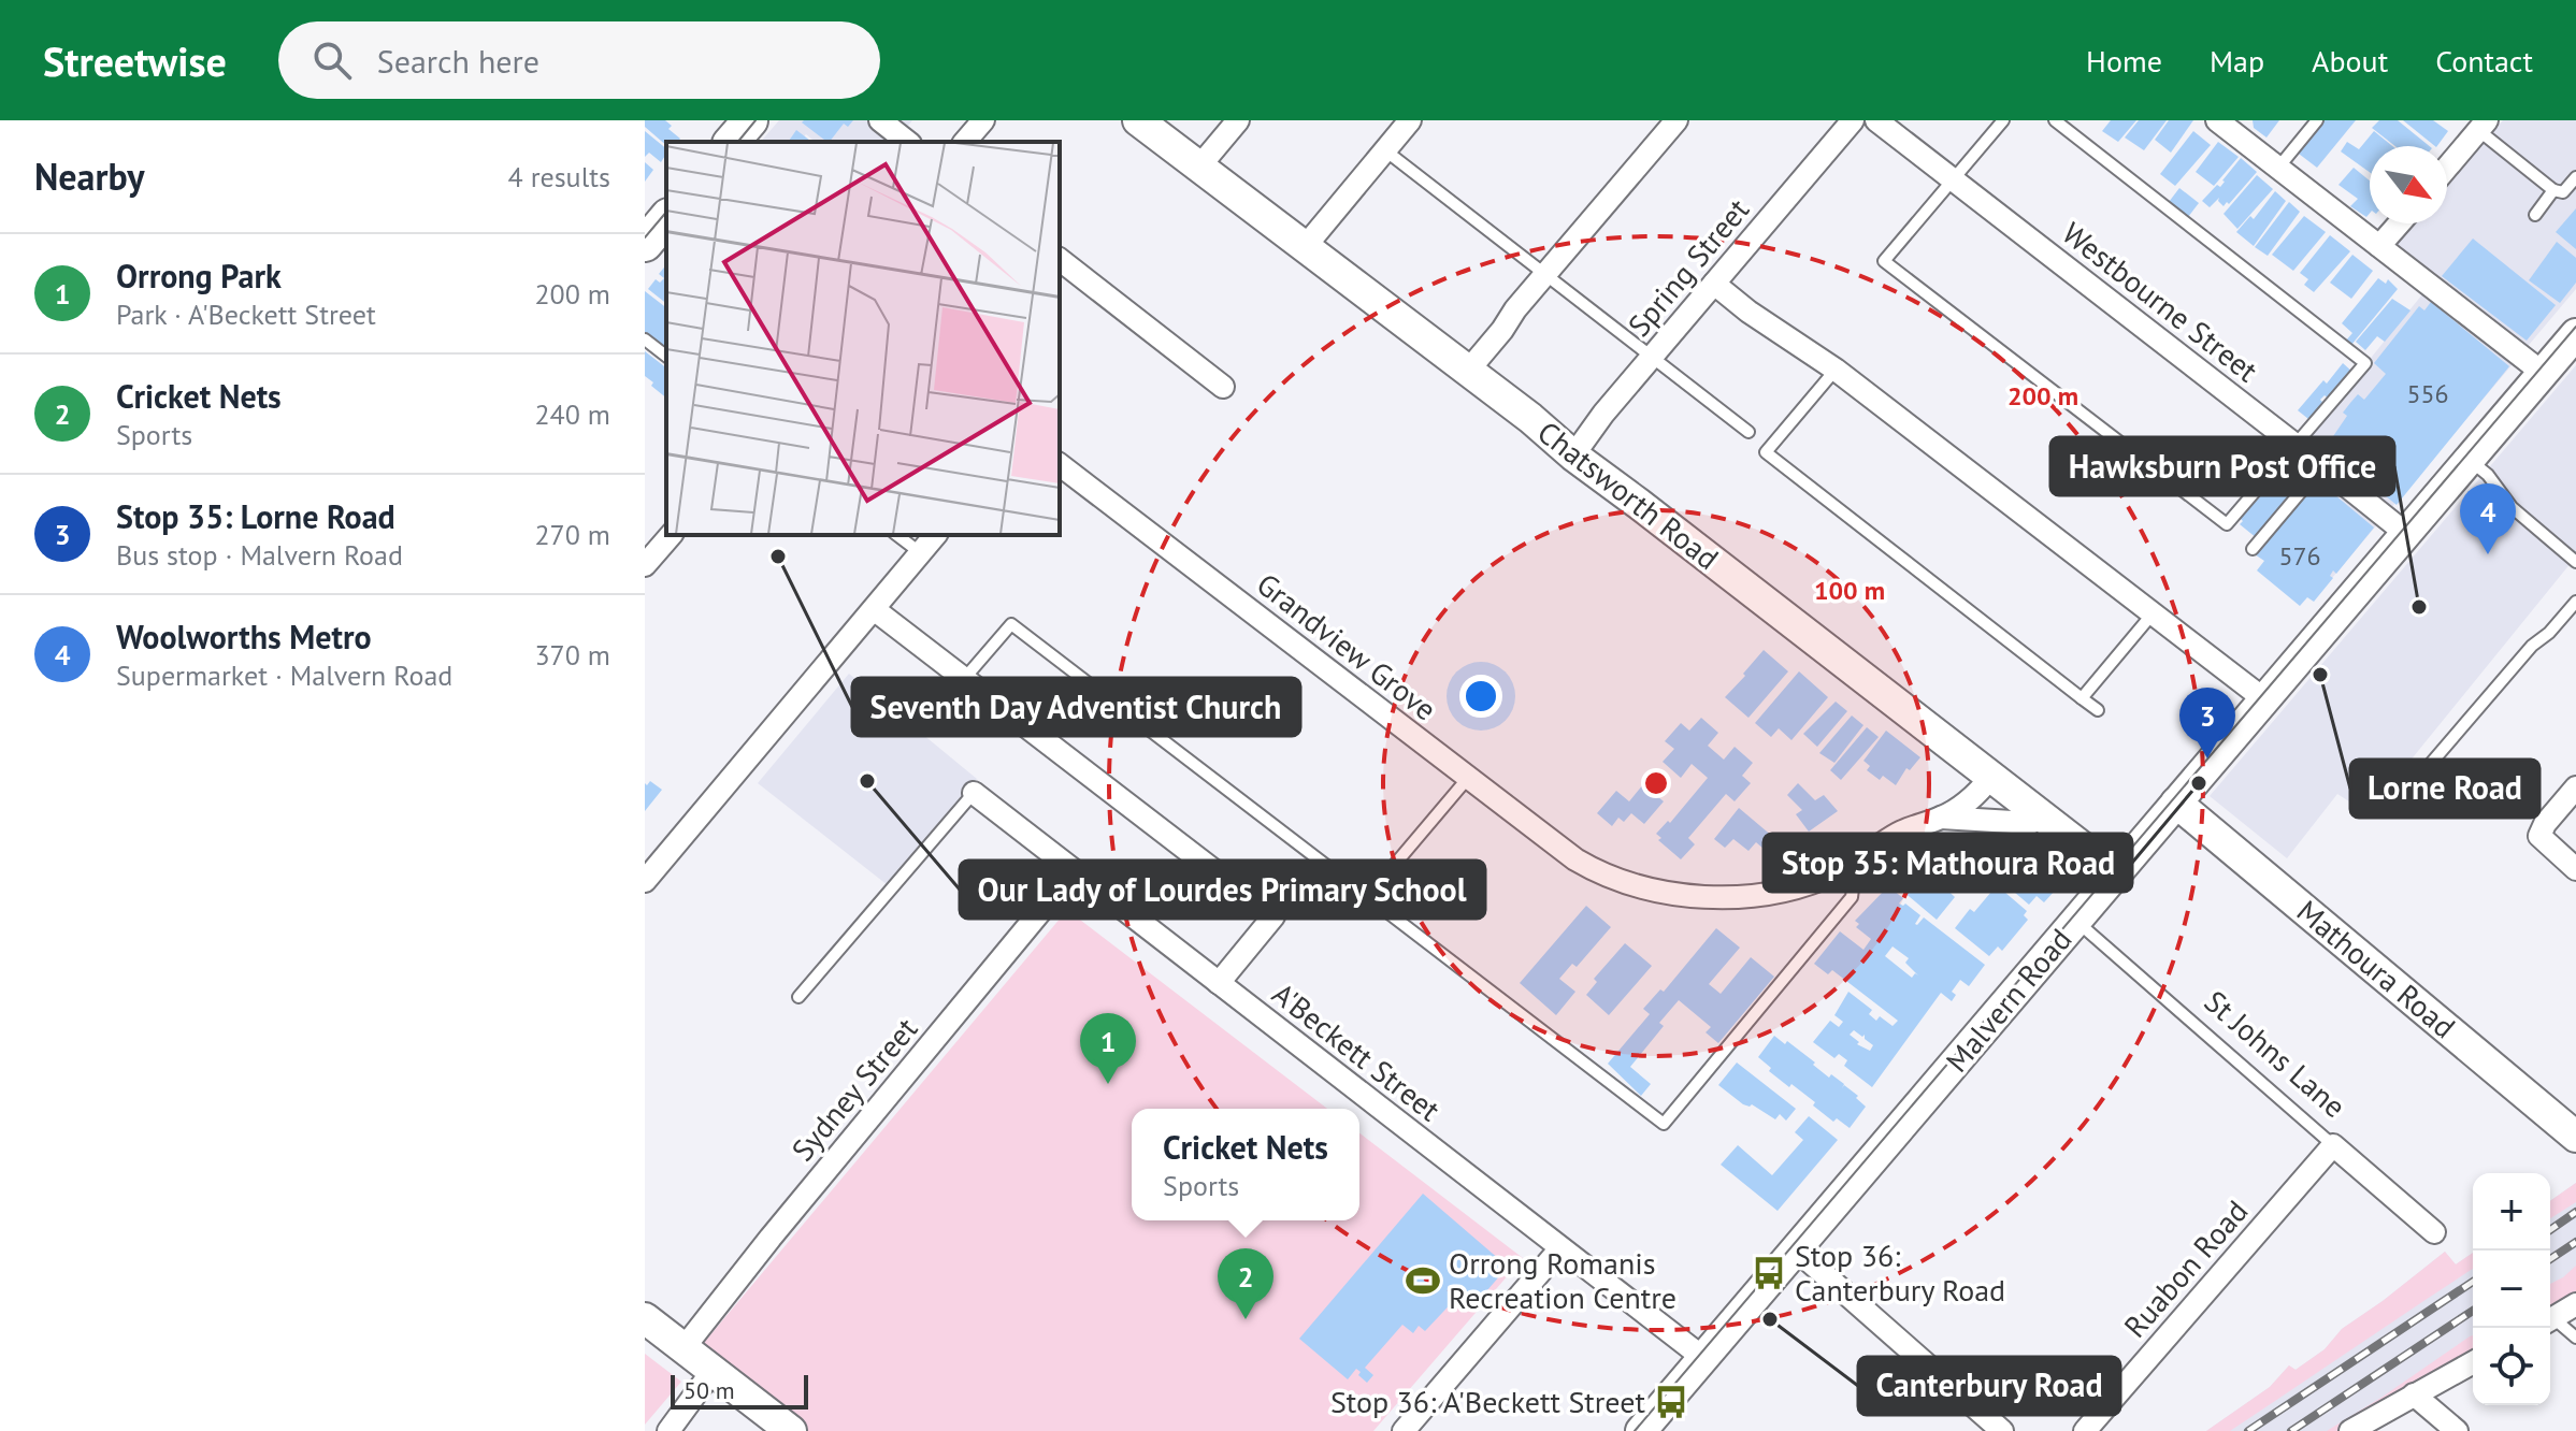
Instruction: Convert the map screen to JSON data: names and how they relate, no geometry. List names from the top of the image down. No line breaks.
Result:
{"streets":{"street":["Spring Street","Westbourne Street","Chatsworth Road","Grandview Grove","Mathoura Road","Malvern Road","A'Beckett Street","St Johns Lane","Sydney Street","Ruabon Road"]},"crossings":[["Spring Street","Chatsworth Road"],["Westbourne Street","Malvern Road"],["Chatsworth Road","Grandview Grove"],["Chatsworth Road","Malvern Road"],["Mathoura Road","Malvern Road"],["Malvern Road","A'Beckett Street"],["Malvern Road","St Johns Lane"],["A'Beckett Street","Sydney Street"],["St Johns Lane","Ruabon Road"]],"places":{"other":["Seventh Day Adventist Church","Hawksburn Post Office","Lorne Road","Our Lady of Lourdes Primary School","Stop 35: Mathoura Road","Canterbury Road"],"bus stop":["Stop 36: Canterbury Road","Stop 36: A'Beckett Street"],"sports":["Orrong Romanis Recreation Centre"]},"house_numbers":["556","576"],"scale_bar":"50 m","north":"bottom right","page":{"header":"Streetwise","search":"Search here","nav":["Home","Map","About","Contact"],"heading":["Nearby","4 results"],"list":[{"mark":"1","name":"Orrong Park","note":"Park · A'Beckett Street","value":"200 m"},{"mark":"2","name":"Cricket Nets","note":"Sports","value":"240 m"},{"mark":"3","name":"Stop 35: Lorne Road","note":"Bus stop · Malvern Road","value":"270 m"},{"mark":"4","name":"Woolworths Metro","note":"Supermarket · Malvern Road","value":"370 m"}],"pins":["4","3","1","2"],"popup":["Cricket Nets","Sports"],"map_buttons":["+","−"],"scale":"50 m"},"rings":["200 m","100 m"]}
